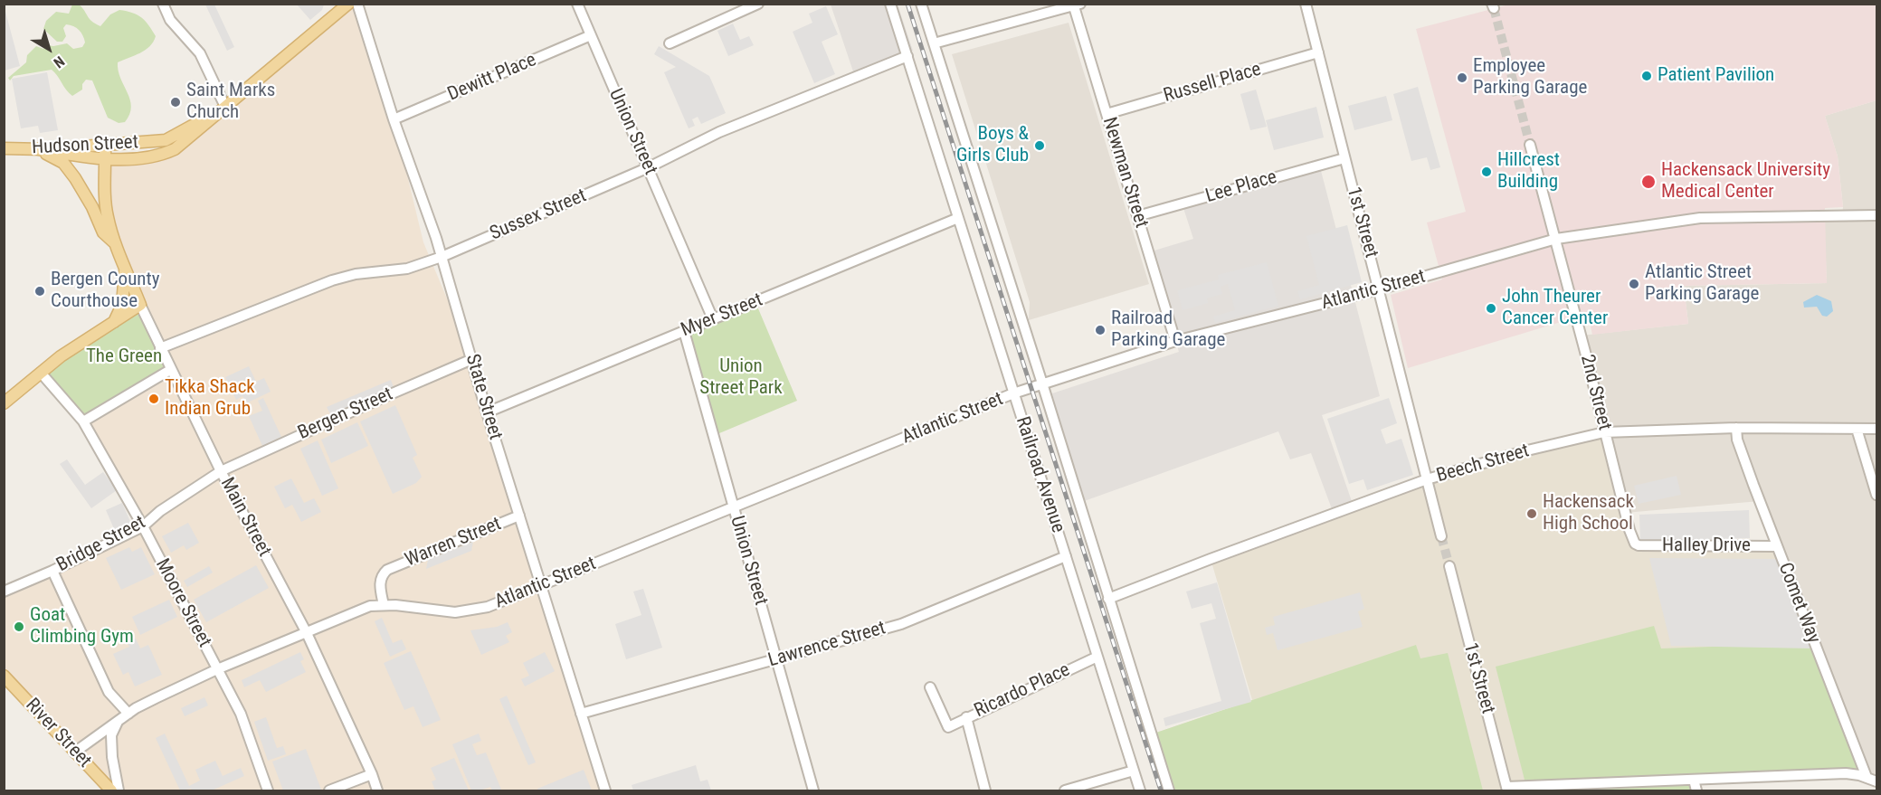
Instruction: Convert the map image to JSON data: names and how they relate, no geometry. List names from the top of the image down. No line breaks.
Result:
{"streets":{"main road":["Hudson Street","Main Street","River Street"],"street":["Dewitt Place","Russell Place","Union Street","Newman Street","Lee Place","Sussex Street","1st Street","Atlantic Street","Myer Street","2nd Street","State Street","Bergen Street","Beech Street","Railroad Avenue","Warren Street","Bridge Street","Halley Drive","Moore Street","Comet Way","Lawrence Street","Ricardo Place"]},"crossings":[["Dewitt Place","Union Street"],["Dewitt Place","State Street"],["Russell Place","Newman Street"],["Russell Place","1st Street"],["Union Street","Sussex Street"],["Union Street","Atlantic Street"],["Union Street","Myer Street"],["Union Street","Lawrence Street"],["Hudson Street","Main Street"],["Newman Street","Lee Place"],["Newman Street","Atlantic Street"],["Lee Place","1st Street"],["Sussex Street","State Street"],["Sussex Street","Railroad Avenue"],["Sussex Street","Main Street"],["1st Street","Atlantic Street"],["1st Street","Beech Street"],["Atlantic Street","2nd Street"],["Atlantic Street","State Street"],["Atlantic Street","Railroad Avenue"],["Atlantic Street","Main Street"],["Atlantic Street","Warren Street"],["Atlantic Street","Moore Street"],["Atlantic Street","River Street"],["Myer Street","State Street"],["Myer Street","Railroad Avenue"],["2nd Street","Beech Street"],["2nd Street","Halley Drive"],["State Street","Bergen Street"],["State Street","Warren Street"],["State Street","Lawrence Street"],["Bergen Street","Main Street"],["Bergen Street","Bridge Street"],["Beech Street","Railroad Avenue"],["Beech Street","Comet Way"],["Railroad Avenue","Lawrence Street"],["Railroad Avenue","Ricardo Place"],["Main Street","Bridge Street"],["Bridge Street","Moore Street"],["Halley Drive","Comet Way"]],"parks":["The Green","Union Street Park"],"places":["Patient Pavilion","Employee Parking Garage","Saint Marks Church","Boys & Girls Club","Hillcrest Building","Hackensack University Medical Center","Atlantic Street Parking Garage","Bergen County Courthouse","John Theurer Cancer Center","Railroad Parking Garage","Tikka Shack Indian Grub","Hackensack High School","Goat Climbing Gym"],"north":"bottom right"}
